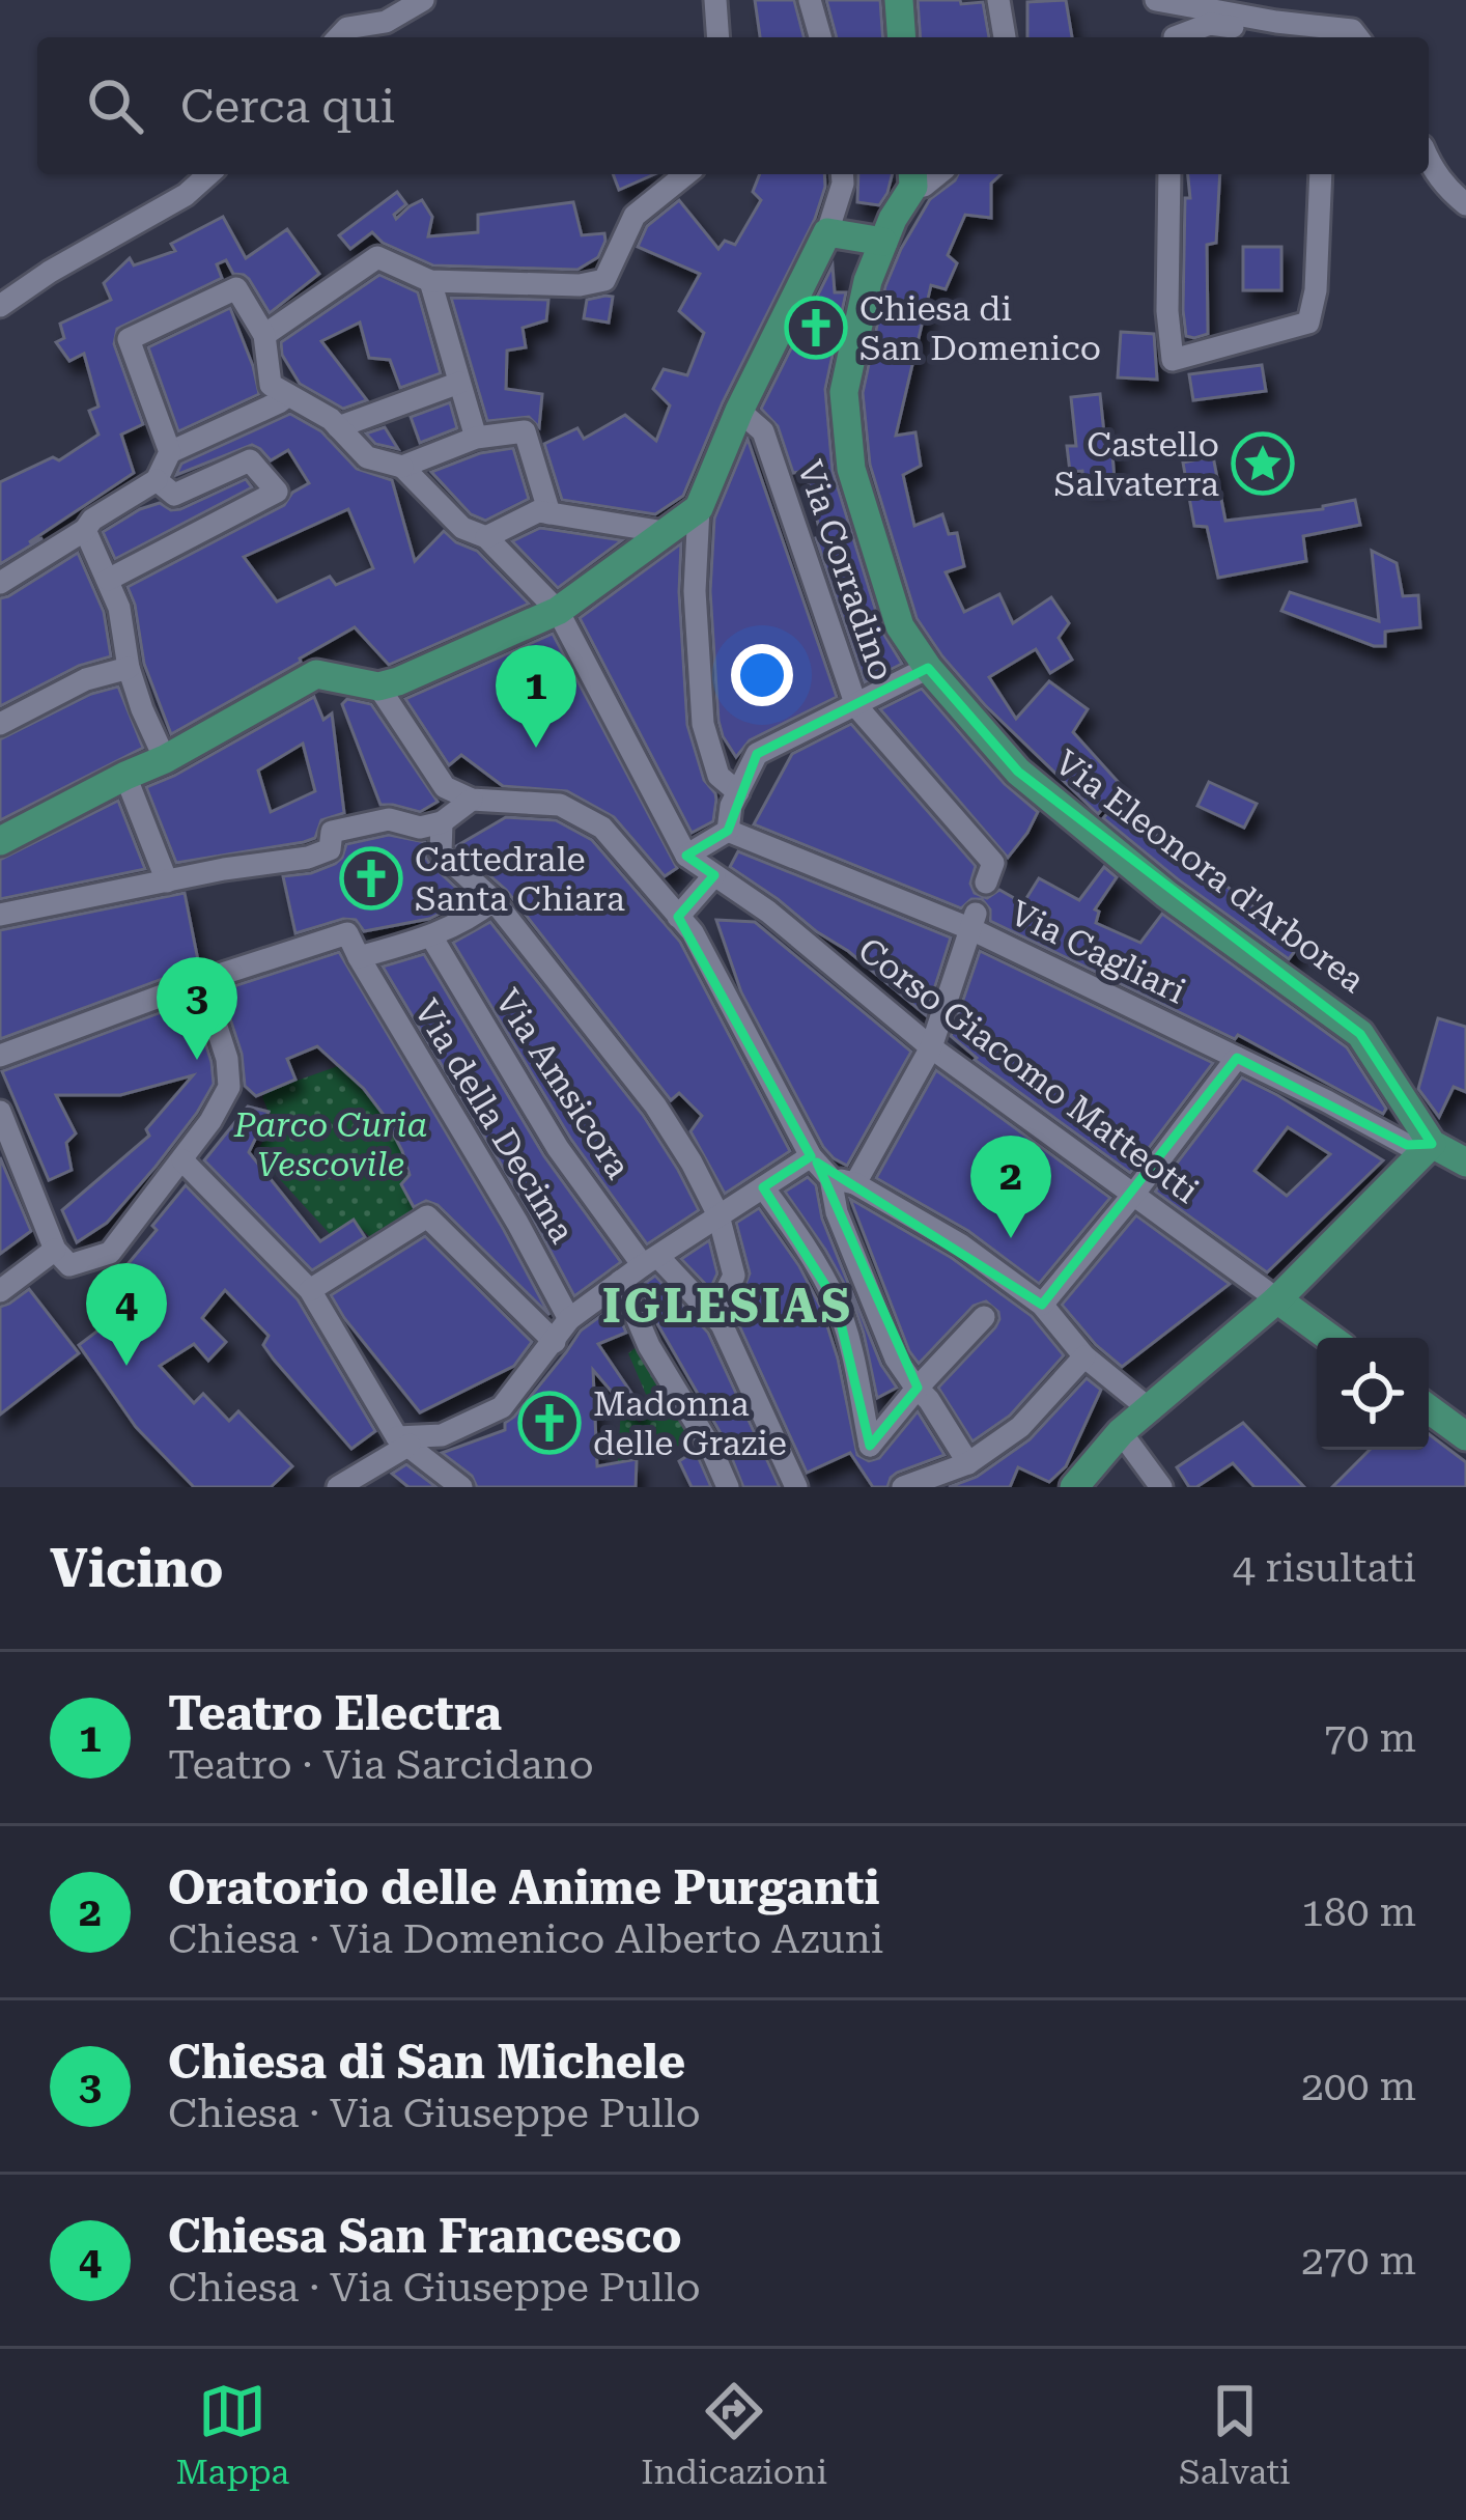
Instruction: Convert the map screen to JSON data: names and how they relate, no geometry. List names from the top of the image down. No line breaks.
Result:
{"streets":{"main road":["Via Eleonora d'Arborea"],"street":["Via Corradino","Via Cagliari","Corso Giacomo Matteotti","Via Amsicora","Via della Decima"]},"crossings":[["Via Eleonora d'Arborea","Via Cagliari"]],"districts":["IGLESIAS"],"parks":["Parco Curia Vescovile"],"places":{"church":["Chiesa di San Domenico","Cattedrale Santa Chiara","Madonna delle Grazie"],"place":["Castello Salvaterra"]},"page":{"search":"Cerca qui","pins":["1","3","2","4"],"heading":["Vicino","4 risultati"],"list":[{"mark":"1","name":"Teatro Electra","note":"Teatro · Via Sarcidano","value":"70 m"},{"mark":"2","name":"Oratorio delle Anime Purganti","note":"Chiesa · Via Domenico Alberto Azuni","value":"180 m"},{"mark":"3","name":"Chiesa di San Michele","note":"Chiesa · Via Giuseppe Pullo","value":"200 m"},{"mark":"4","name":"Chiesa San Francesco","note":"Chiesa · Via Giuseppe Pullo","value":"270 m"}],"nav":["Mappa","Indicazioni","Salvati"]}}
